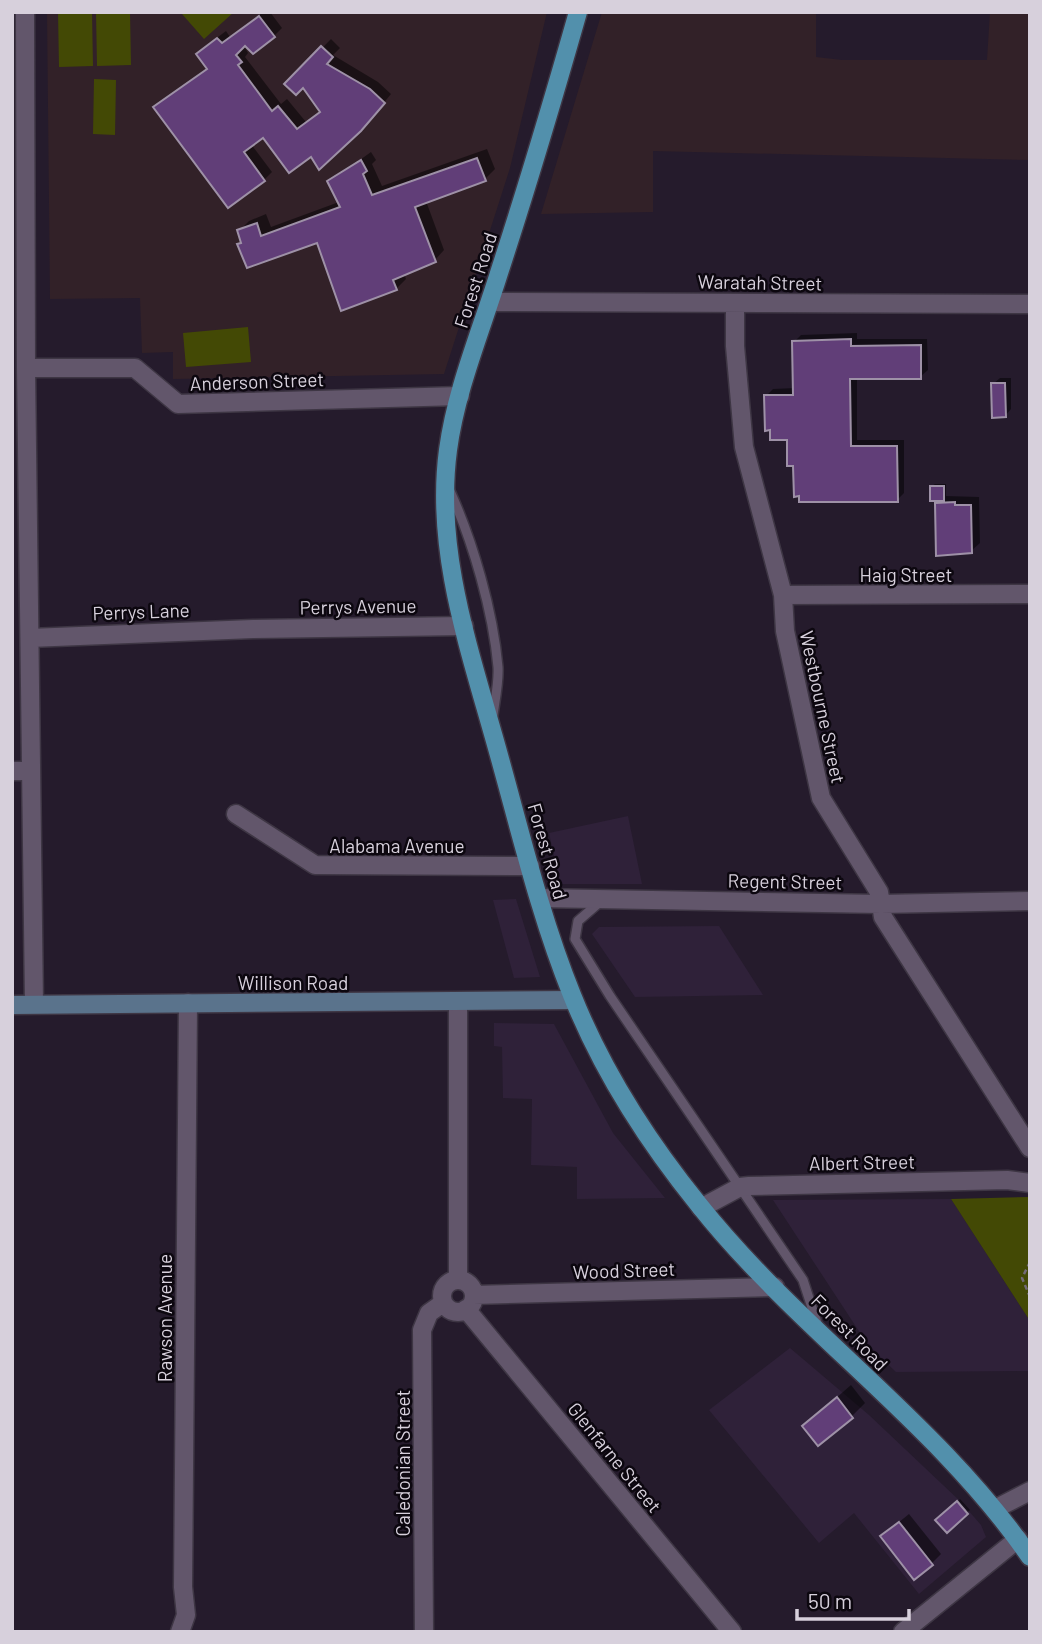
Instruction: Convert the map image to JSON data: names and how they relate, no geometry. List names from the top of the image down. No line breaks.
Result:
{"streets":{"main road":["Forest Road","Willison Road"],"street":["Waratah Street","Anderson Street","Haig Street","Perrys Avenue","Perrys Lane","Westbourne Street","Alabama Avenue","Regent Street","Albert Street","Wood Street","Rawson Avenue","Glenfarne Street","Caledonian Street"]},"crossings":[["Forest Road","Waratah Street"],["Forest Road","Anderson Street"],["Forest Road","Perrys Avenue"],["Forest Road","Alabama Avenue"],["Forest Road","Regent Street"],["Forest Road","Willison Road"],["Forest Road","Albert Street"],["Forest Road","Wood Street"],["Waratah Street","Westbourne Street"],["Haig Street","Westbourne Street"],["Perrys Avenue","Perrys Lane"],["Westbourne Street","Regent Street"],["Willison Road","Rawson Avenue"],["Wood Street","Glenfarne Street"],["Wood Street","Caledonian Street"],["Glenfarne Street","Caledonian Street"]],"scale_bar":"50 m"}
